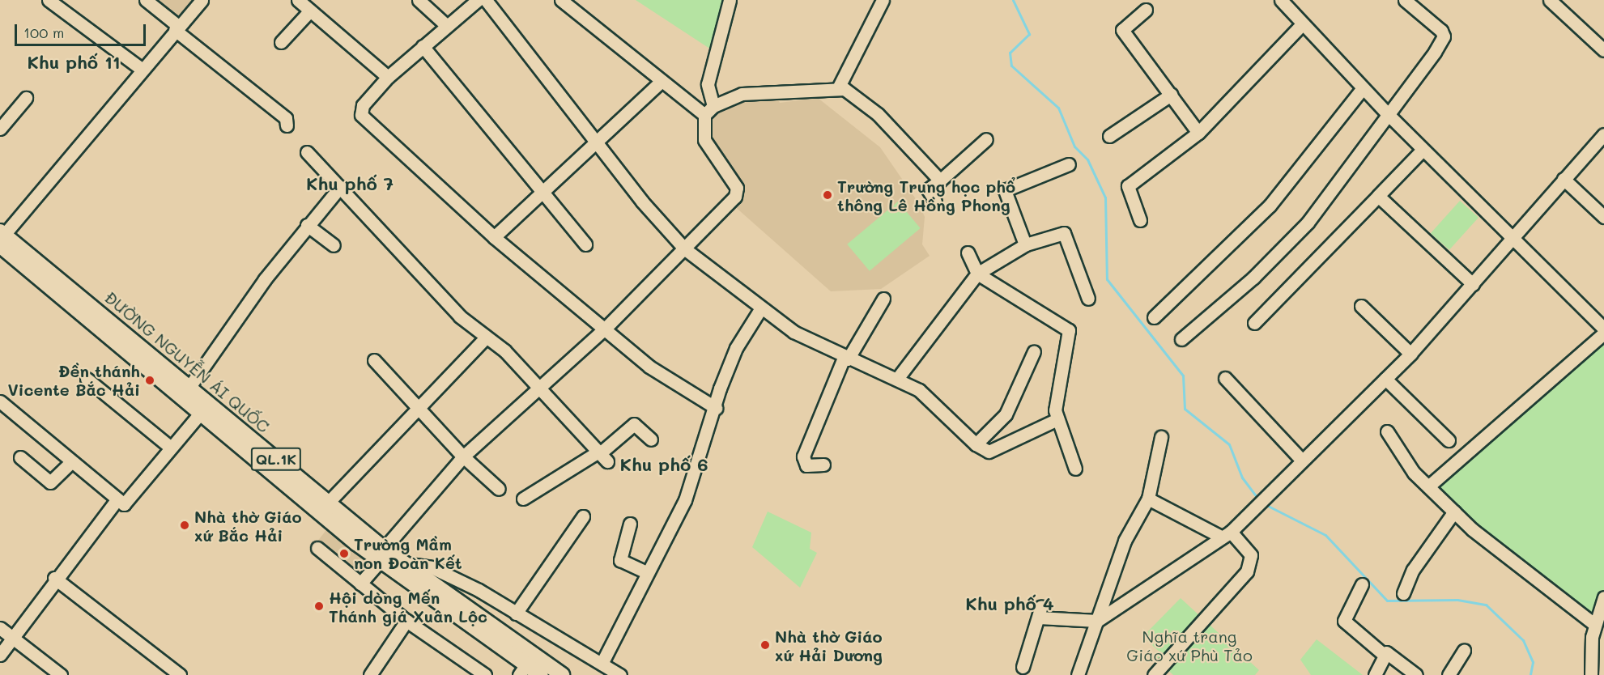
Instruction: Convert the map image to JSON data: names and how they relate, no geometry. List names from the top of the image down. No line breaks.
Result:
{"streets":{"main road":["ĐƯỜNG NGUYỄN ÁI QUỐC","QL.1K"]},"districts":["Khu phố 11","Khu phố 7","Khu phố 6","Khu phố 4"],"parks":["Nghĩa trang Giáo xứ Phù Tảo"],"places":["Trường Trung học phổ thông Lê Hồng Phong","Đền thánh Vicente Bắc Hải","Nhà thờ Giáo xứ Bắc Hải","Trường Mầm non Đoàn Kết","Hội dòng Mến Thánh giá Xuân Lộc","Nhà thờ Giáo xứ Hải Dương"],"scale_bar":"100 m"}
